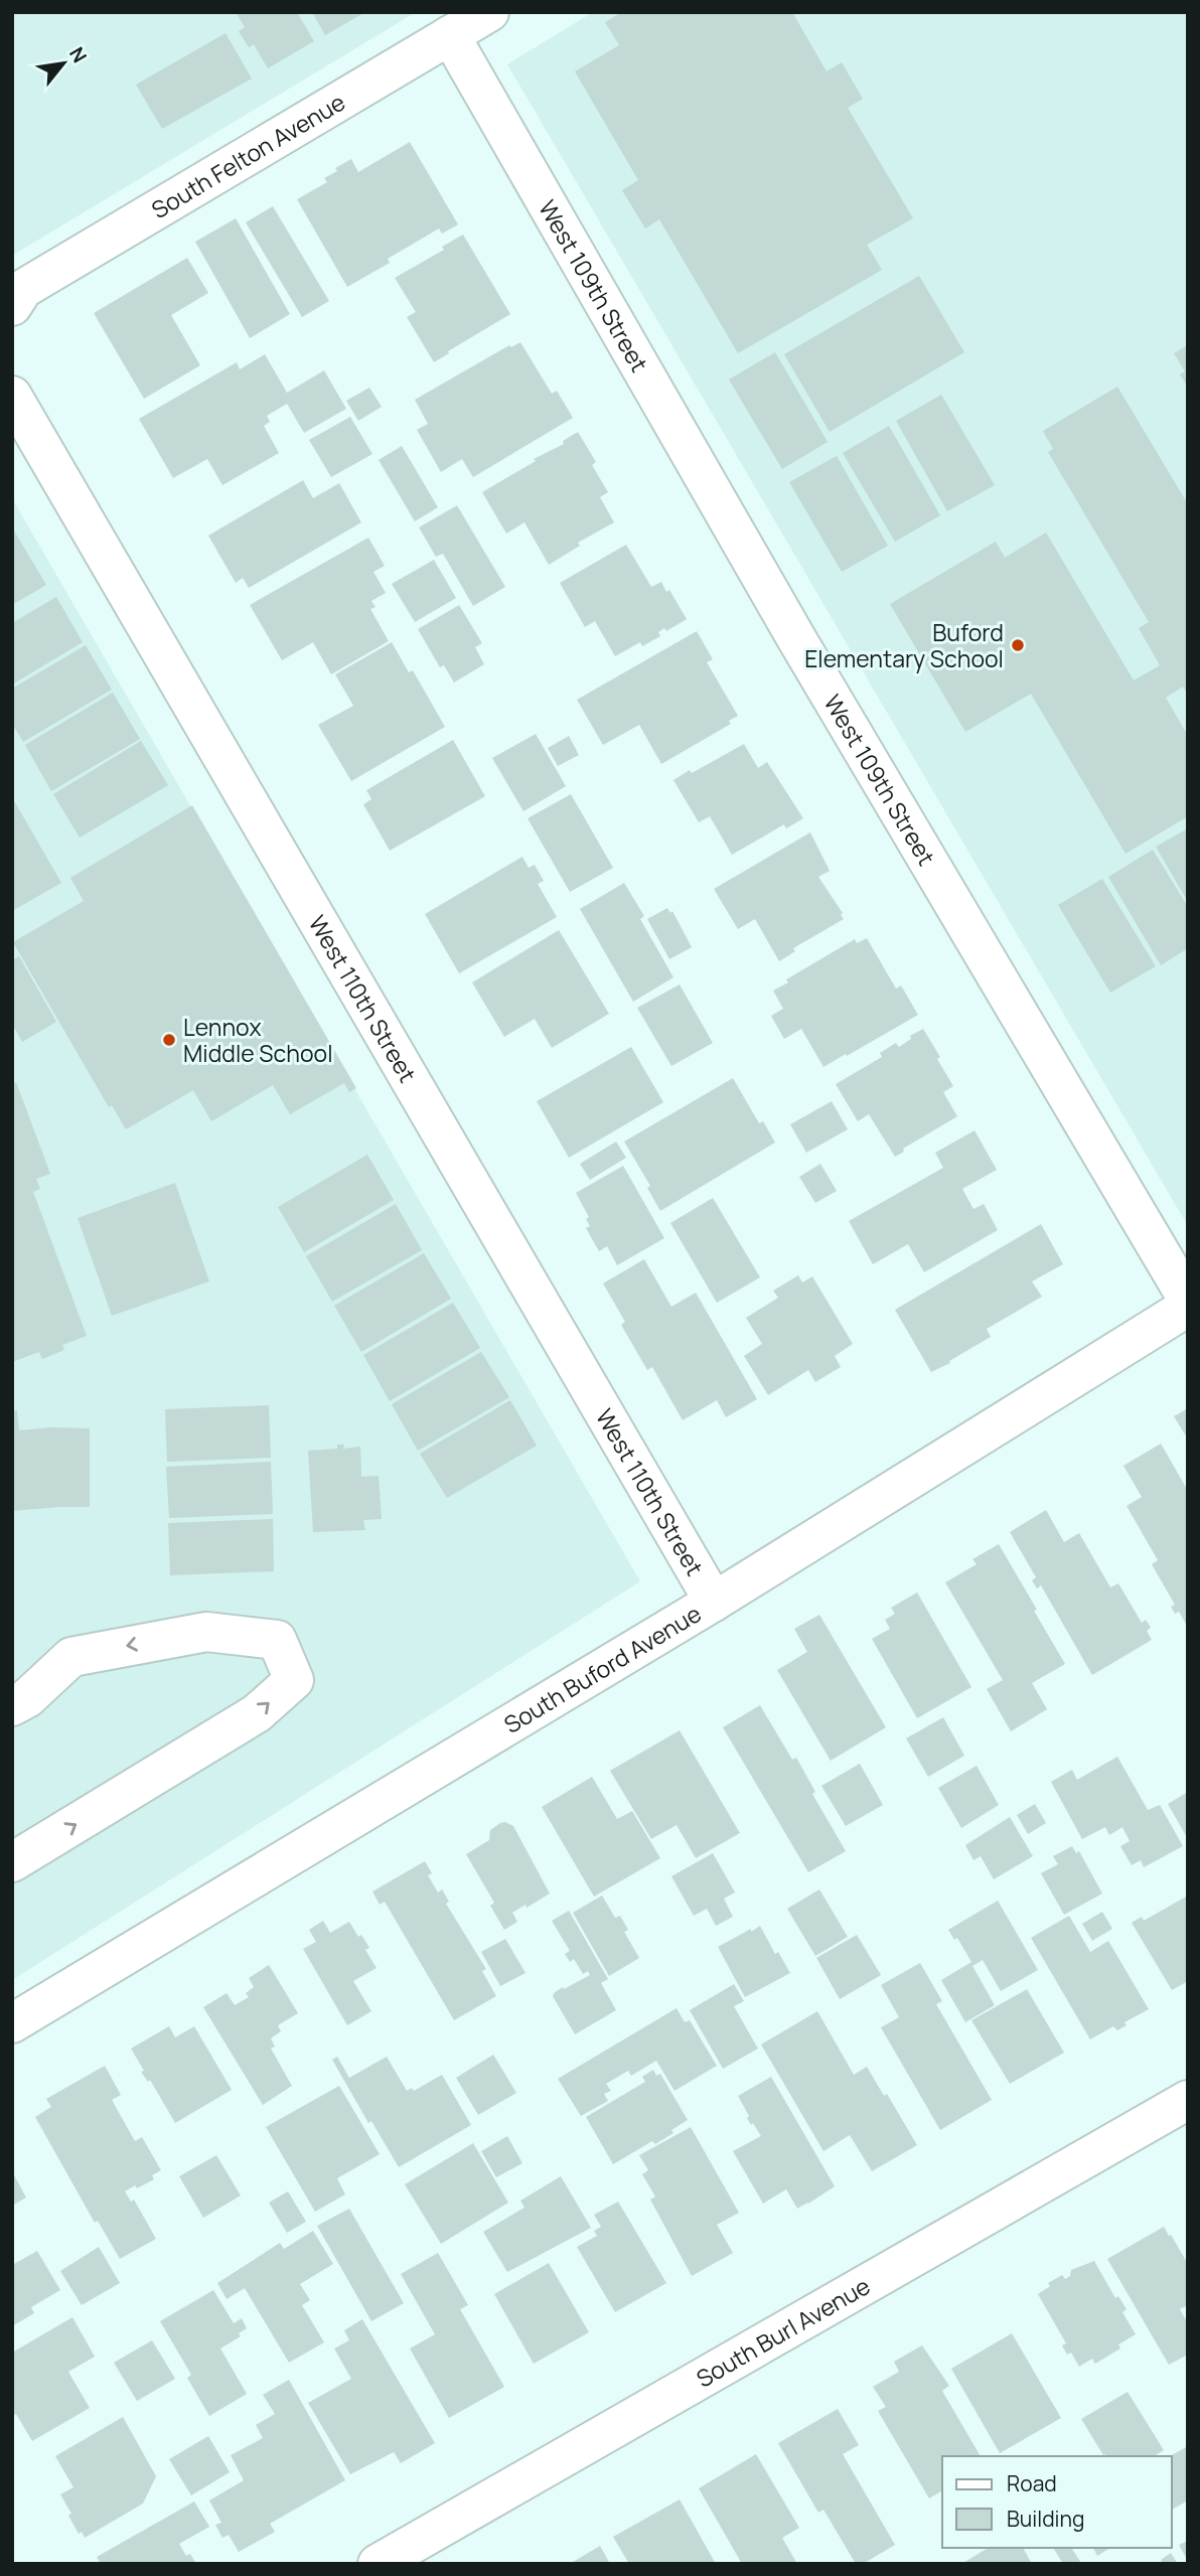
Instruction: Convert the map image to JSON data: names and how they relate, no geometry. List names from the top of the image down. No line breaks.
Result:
{"streets":{"street":["South Felton Avenue","West 109th Street","West 110th Street","South Buford Avenue","South Burl Avenue"]},"crossings":[["South Felton Avenue","West 109th Street"],["West 110th Street","South Buford Avenue"]],"places":["Buford Elementary School","Lennox Middle School"],"legend":["Road","Building"],"north":"top right"}
